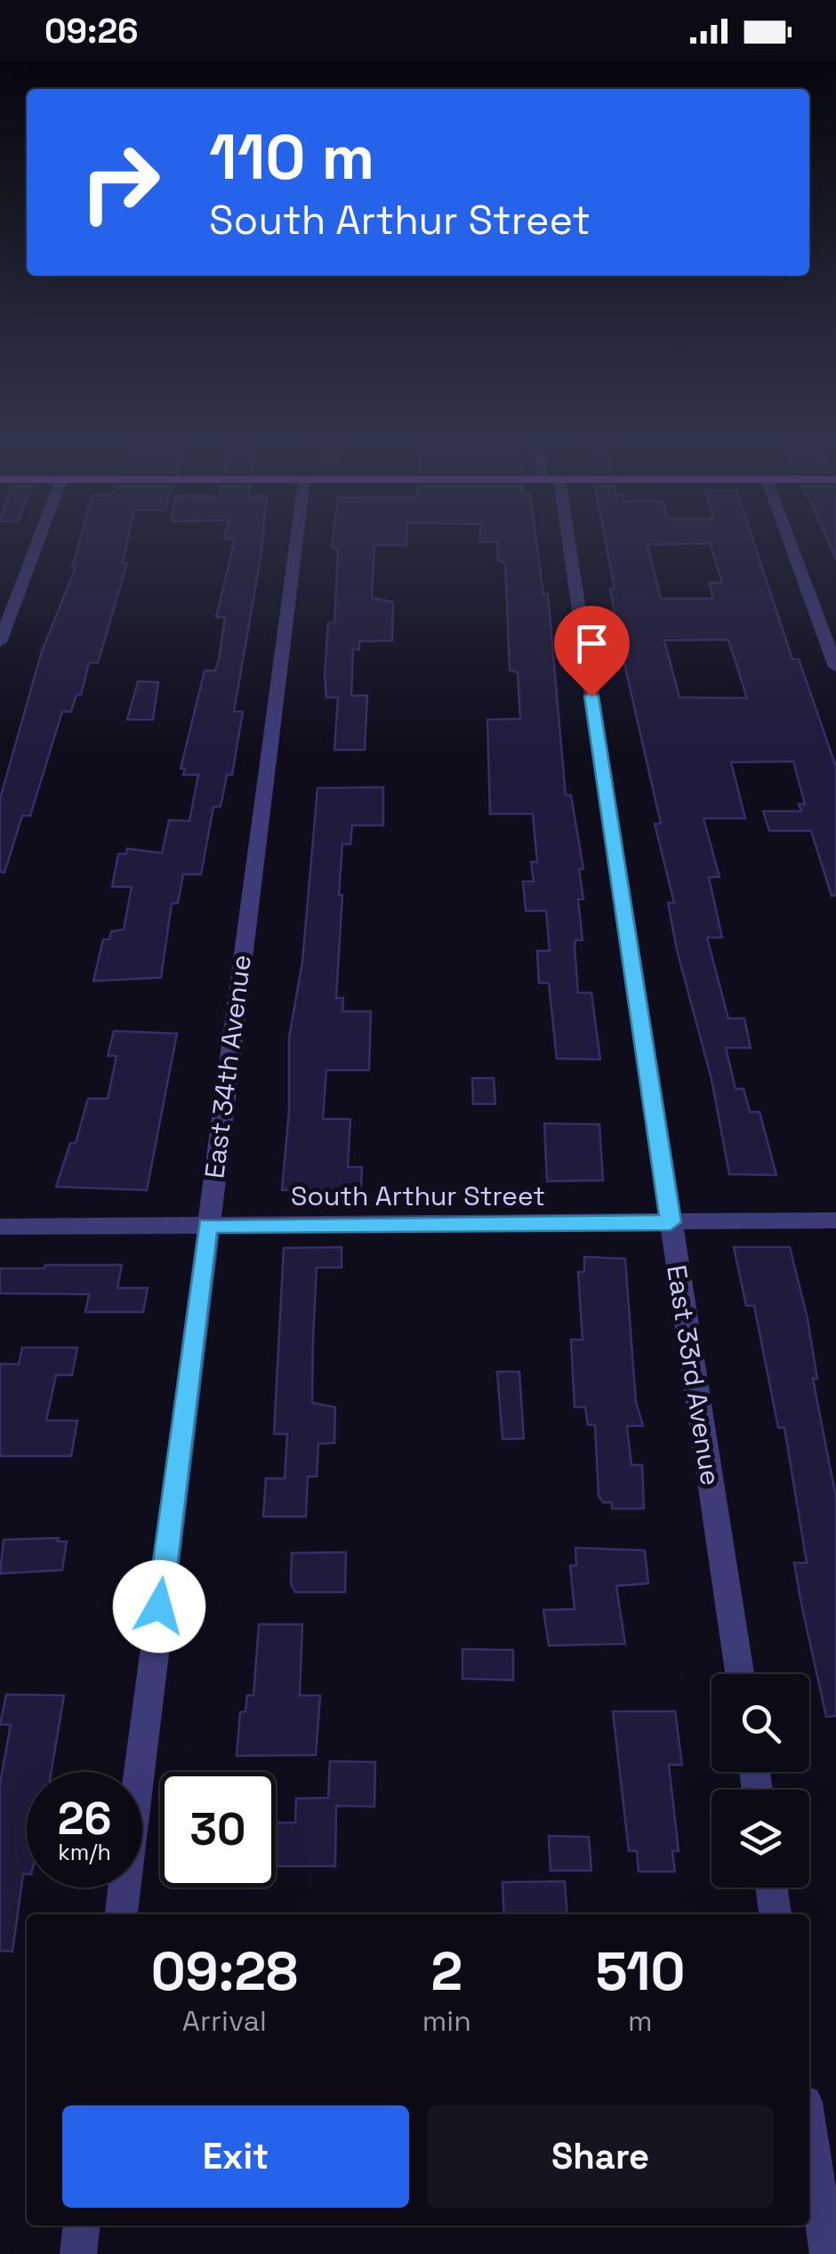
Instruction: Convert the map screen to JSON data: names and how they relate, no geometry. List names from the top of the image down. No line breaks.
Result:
{"streets":{"street":["East 34th Avenue","South Arthur Street","East 33rd Avenue"]},"crossings":[["East 34th Avenue","South Arthur Street"],["South Arthur Street","East 33rd Avenue"]],"page":{"status":"09:26","turn":["110 m","South Arthur Street"],"speed":"26 km/h","limit":"30","eta":["09:28","Arrival","2","min","510","m"],"buttons":["Exit","Share"]}}
